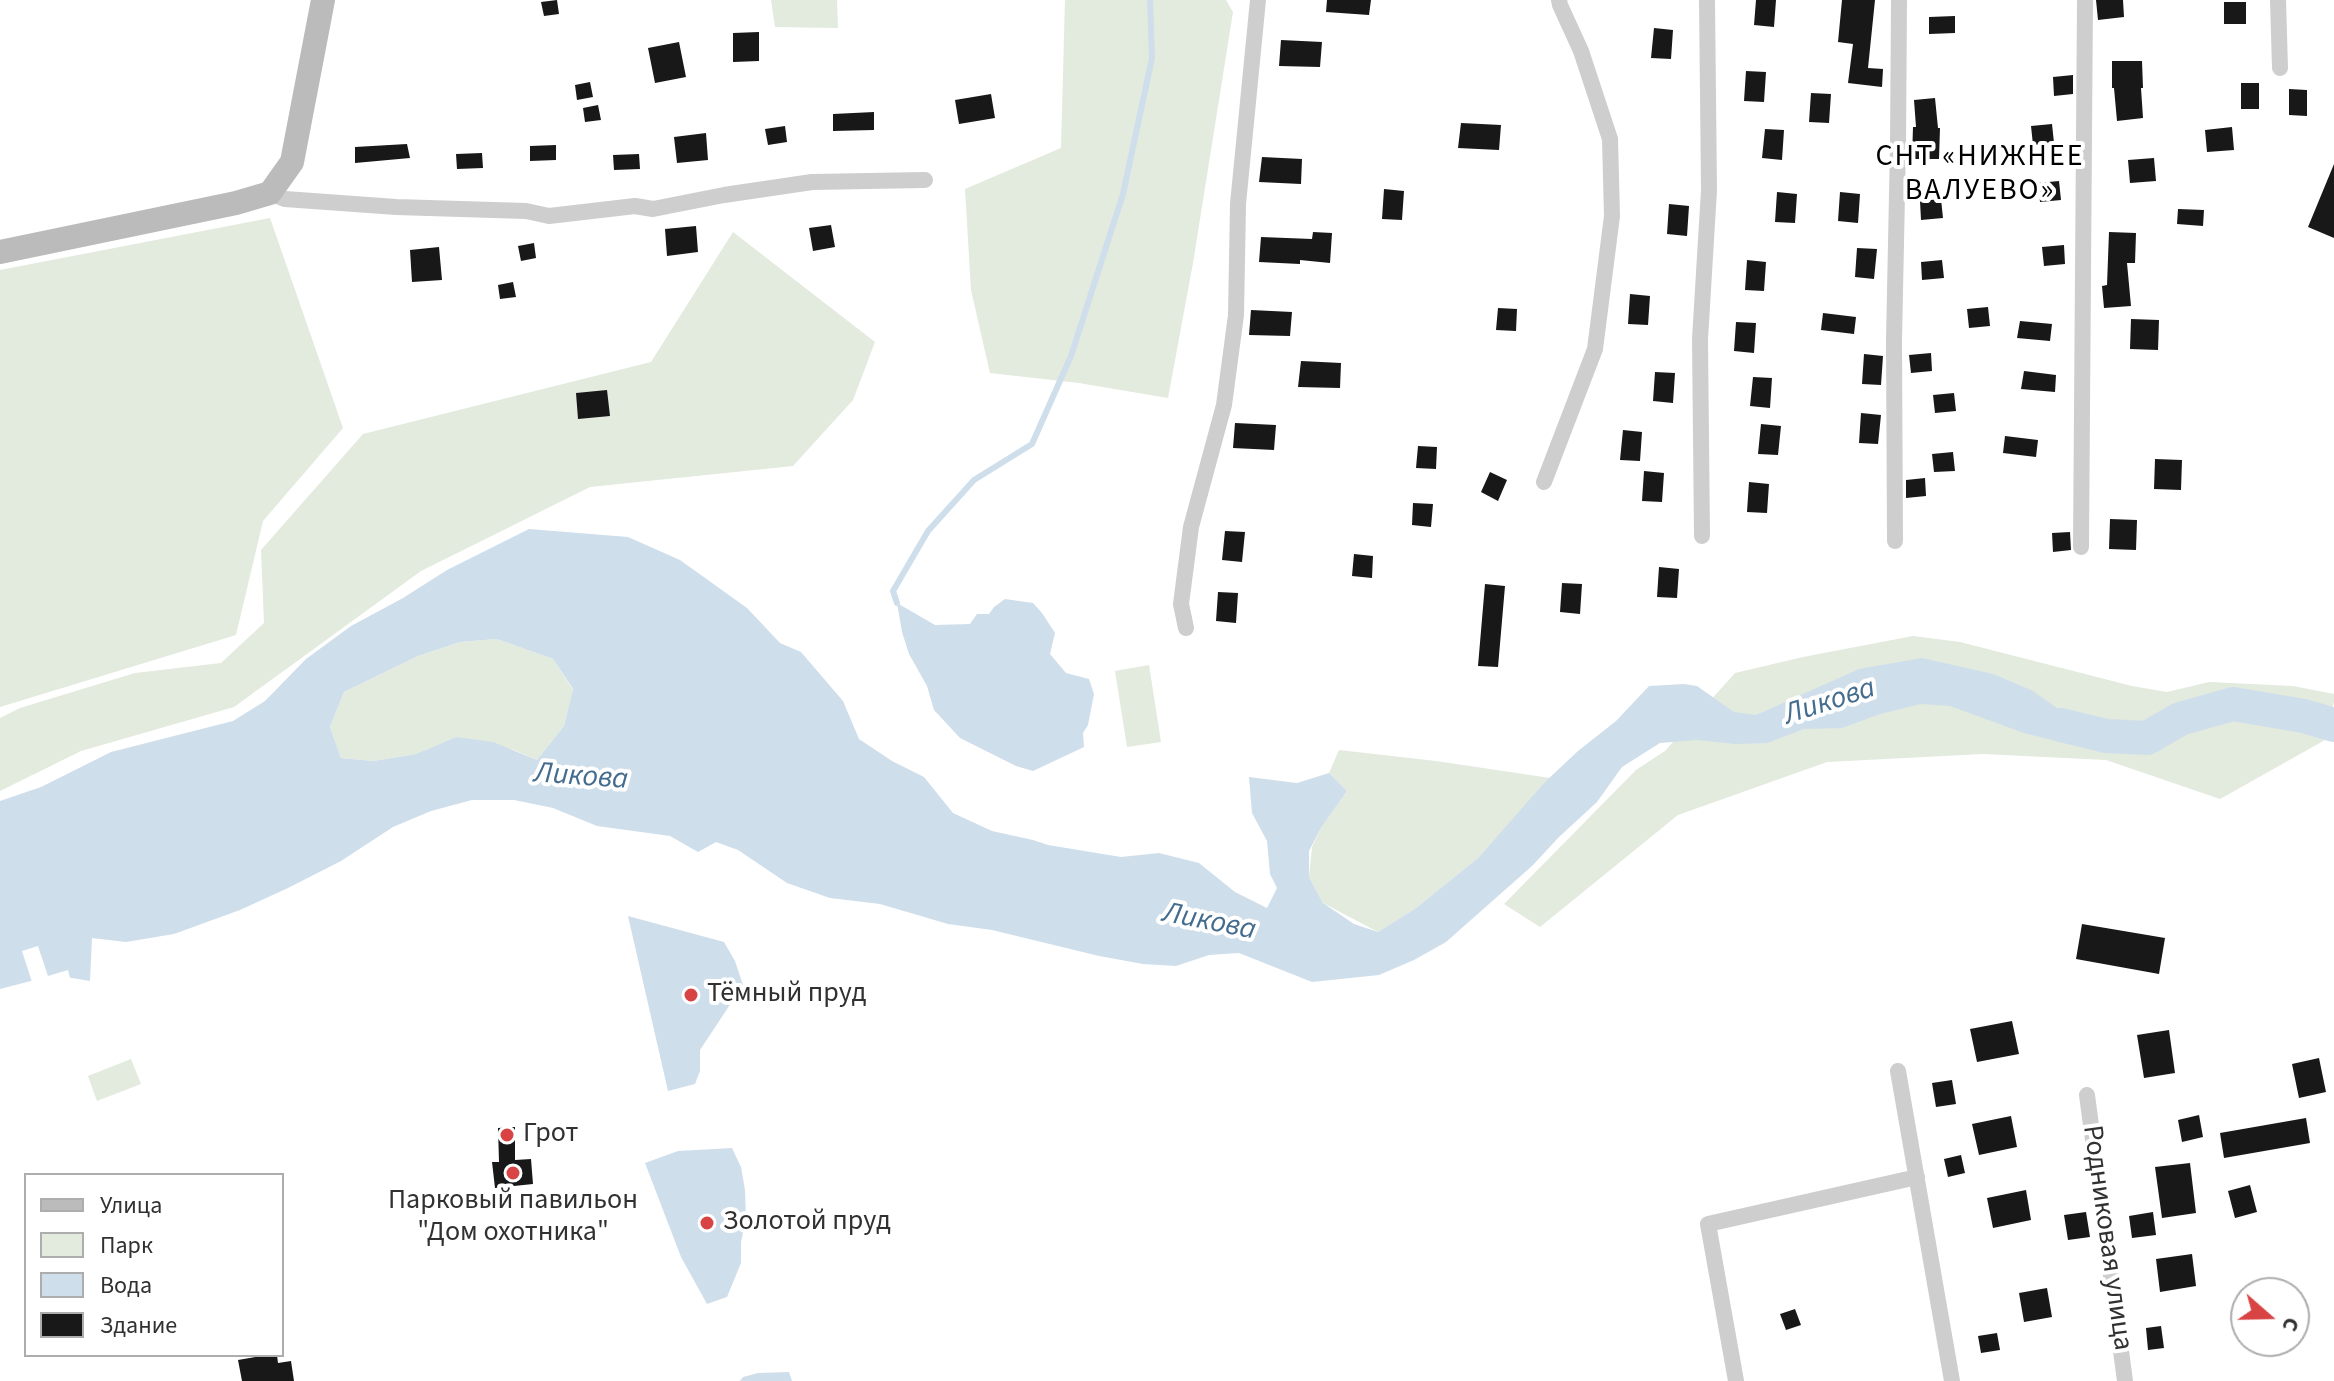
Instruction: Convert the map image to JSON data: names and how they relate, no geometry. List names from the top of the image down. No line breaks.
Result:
{"streets":{"street":["Родниковая улица"]},"districts":["СНТ «НИЖНЕЕ ВАЛУЕВО»"],"water":["Ликова"],"places":["Тёмный пруд","Грот","Парковый павильон \"Дом охотника\"","Золотой пруд"],"legend":["Улица","Парк","Вода","Здание"],"north":"right"}
